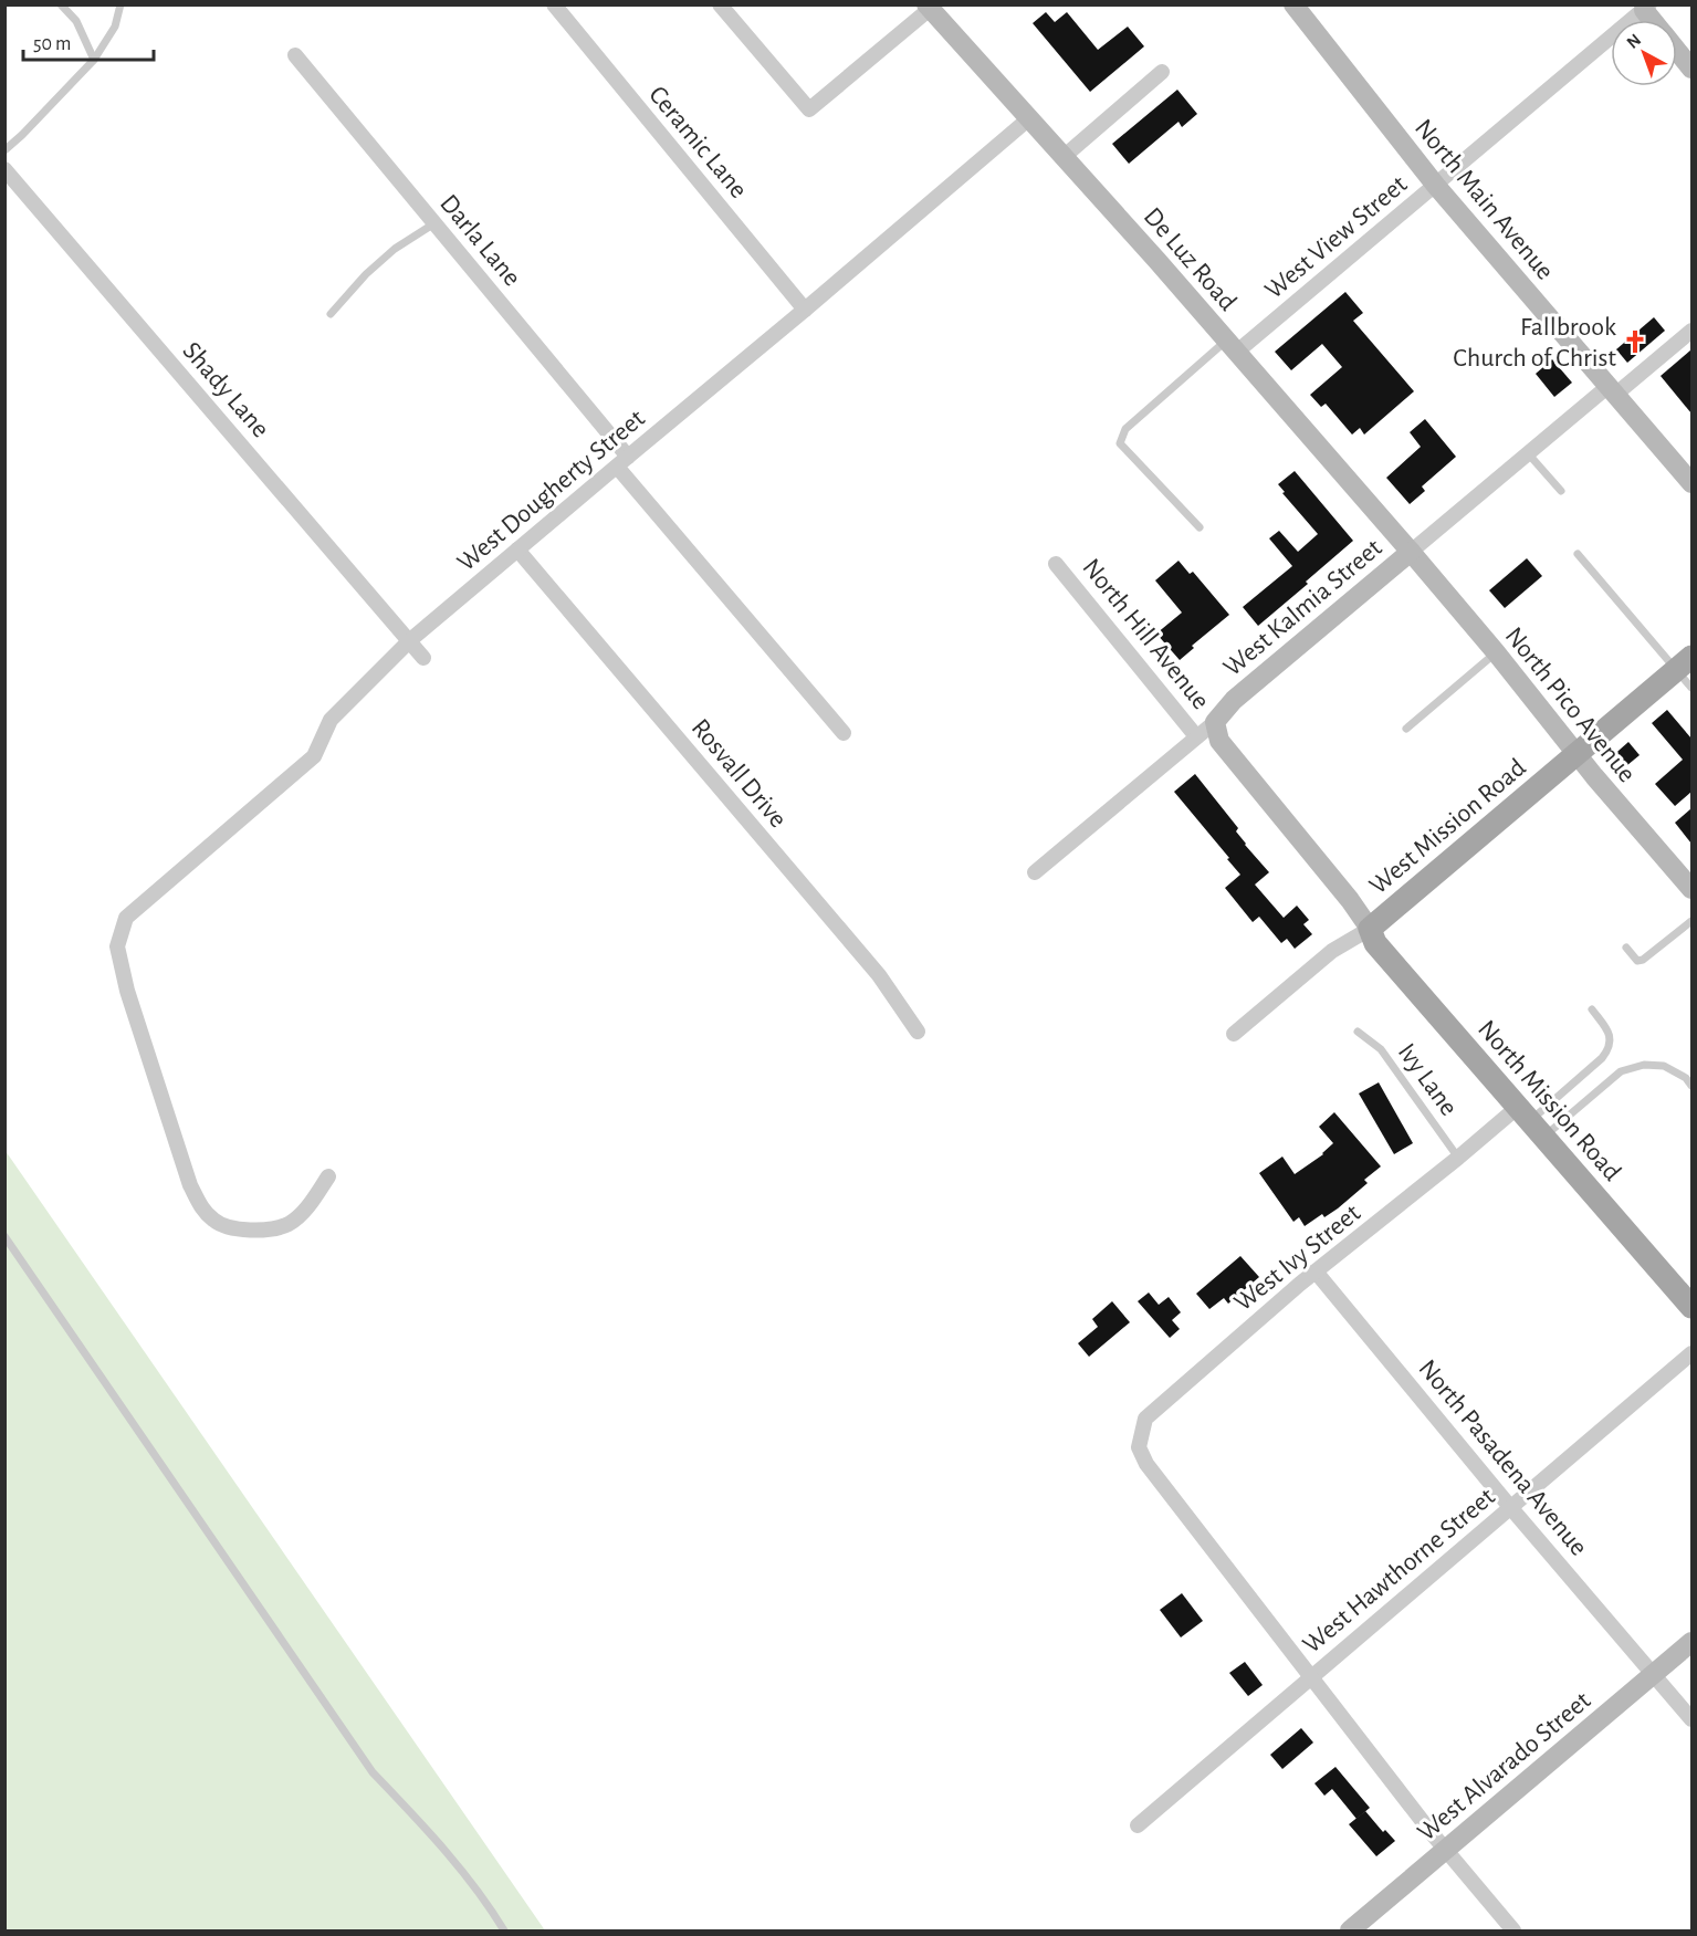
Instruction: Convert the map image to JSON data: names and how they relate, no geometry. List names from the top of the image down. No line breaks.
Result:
{"streets":{"main road":["West Mission Road","North Mission Road"],"street":["Ceramic Lane","North Main Avenue","West View Street","Darla Lane","De Luz Road","Shady Lane","West Dougherty Street","West Kalmia Street","North Hill Avenue","North Pico Avenue","Rosvall Drive","West Ivy Street","North Pasadena Avenue","West Hawthorne Street","West Alvarado Street"],"lane":["Ivy Lane"]},"crossings":[["Ceramic Lane","West Dougherty Street"],["North Main Avenue","West View Street"],["North Main Avenue","West Kalmia Street"],["West View Street","De Luz Road"],["Darla Lane","West Dougherty Street"],["De Luz Road","West Dougherty Street"],["De Luz Road","West Kalmia Street"],["De Luz Road","North Pico Avenue"],["Shady Lane","West Dougherty Street"],["West Dougherty Street","Rosvall Drive"],["West Kalmia Street","North Hill Avenue"],["West Kalmia Street","North Pico Avenue"],["North Hill Avenue","West Mission Road"],["North Hill Avenue","North Mission Road"],["North Pico Avenue","West Mission Road"],["West Mission Road","North Mission Road"],["Ivy Lane","West Ivy Street"],["North Mission Road","West Ivy Street"],["West Ivy Street","North Pasadena Avenue"],["West Ivy Street","West Hawthorne Street"],["North Pasadena Avenue","West Hawthorne Street"],["North Pasadena Avenue","West Alvarado Street"]],"places":{"church":["Fallbrook Church of Christ"]},"scale_bar":"50 m","north":"top left"}
